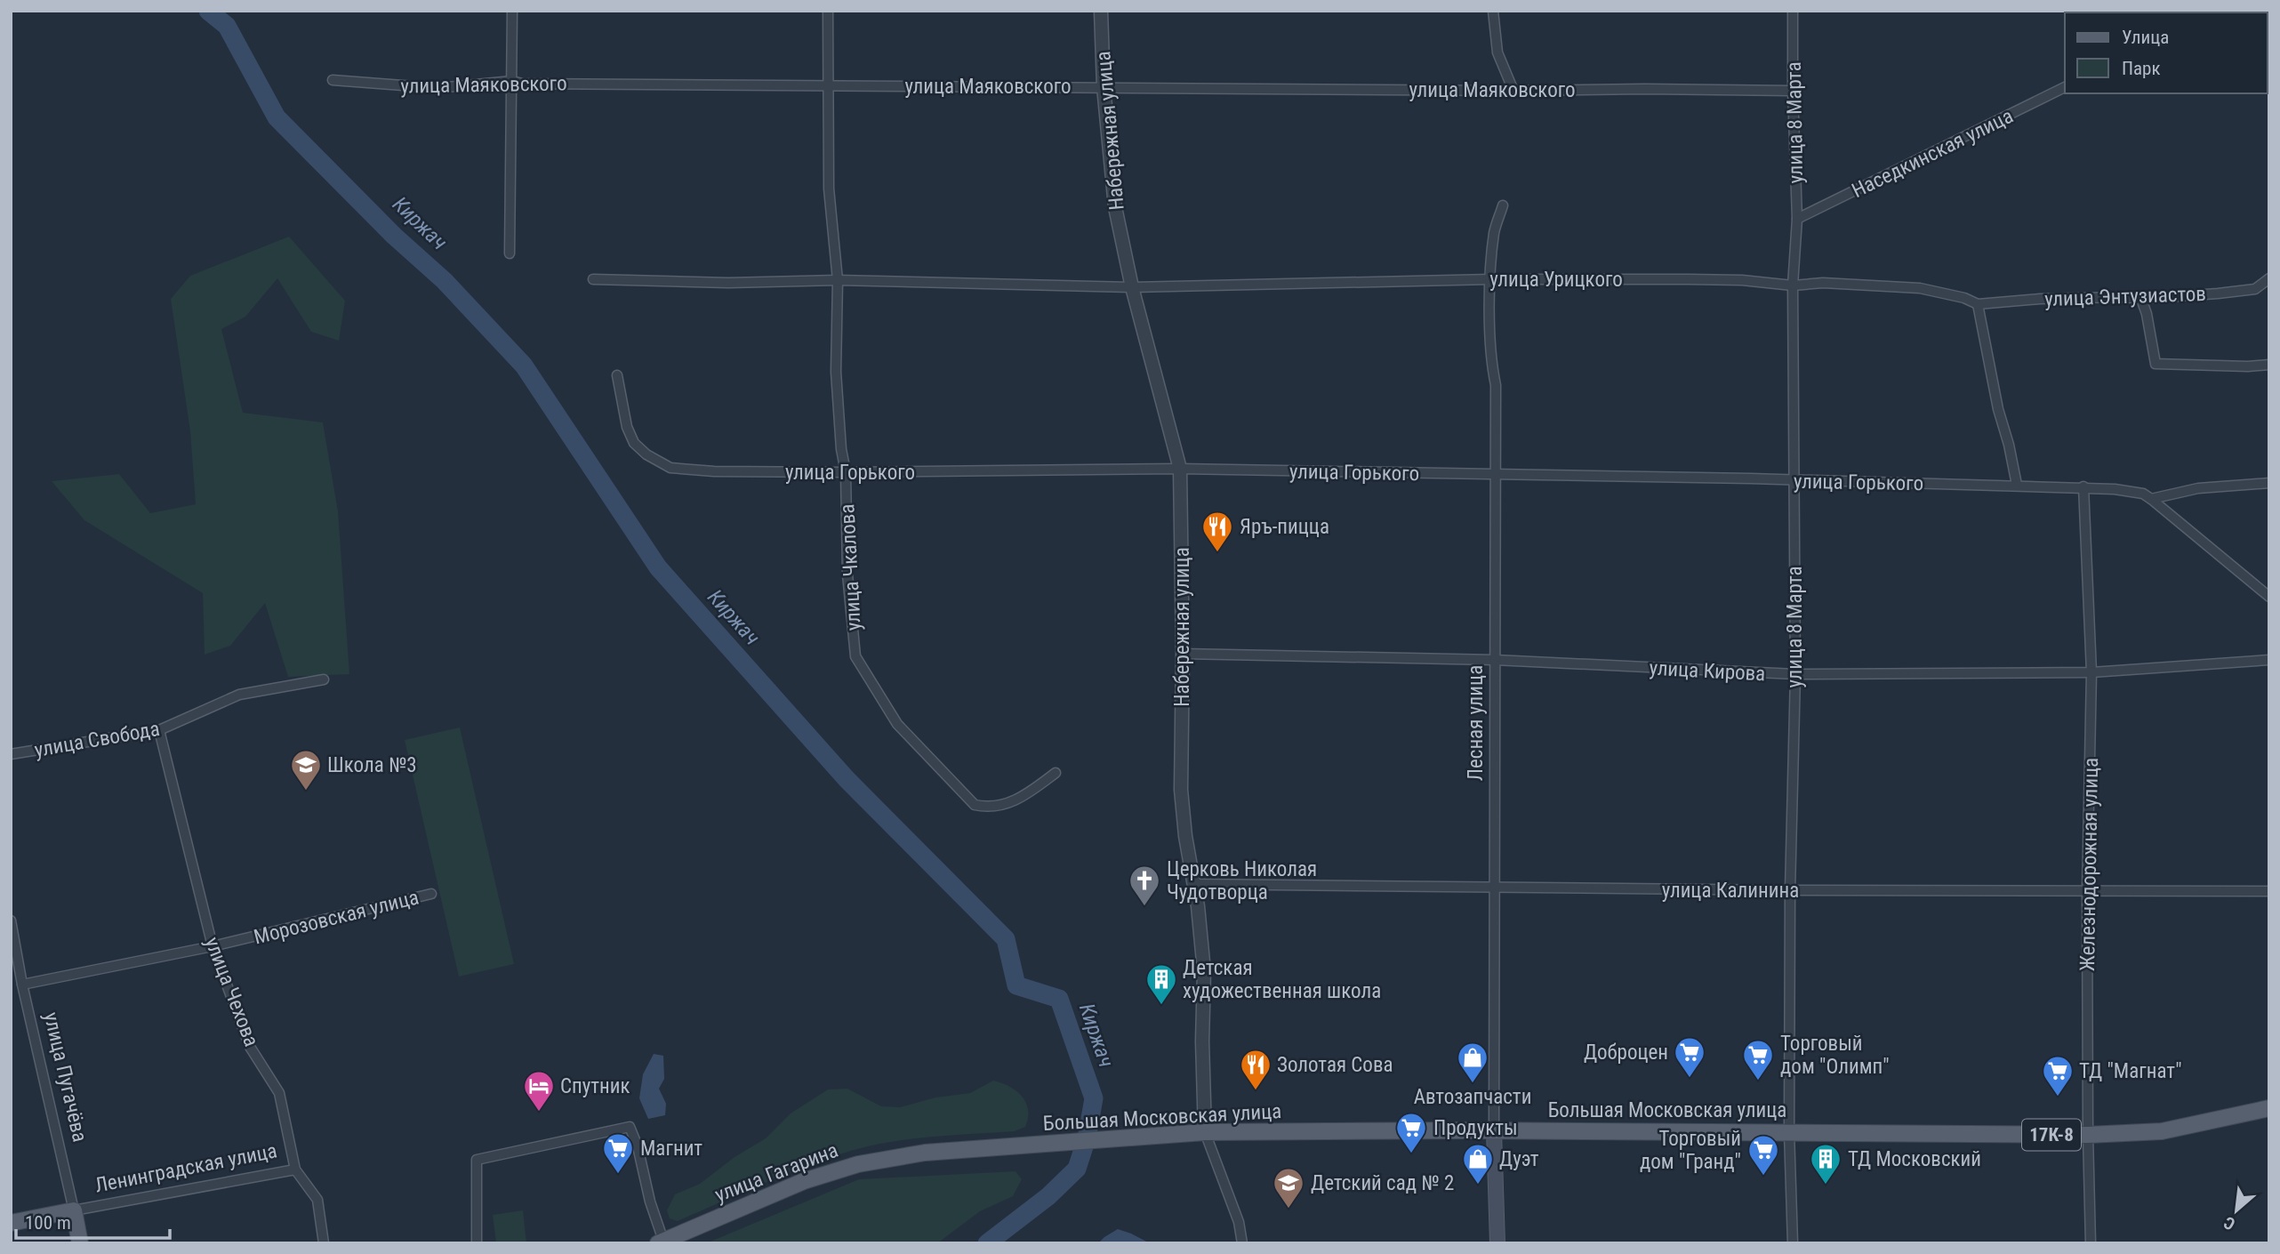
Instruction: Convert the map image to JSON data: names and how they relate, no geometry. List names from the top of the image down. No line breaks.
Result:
{"streets":{"main road":["Лесная улица","улица Пугачёва","Большая Московская улица","17К-8","Ленинградская улица","улица Гагарина"],"street":["улица Маяковского","улица 8 Марта","Набережная улица","Наседкинская улица","улица Урицкого","улица Энтузиастов","улица Горького","улица Чкалова","улица Кирова","улица Свобода","Железнодорожная улица","улица Калинина","Морозовская улица","улица Чехова"]},"crossings":[["улица Маяковского","улица 8 Марта"],["улица Маяковского","Набережная улица"],["улица Маяковского","улица Чкалова"],["улица 8 Марта","Наседкинская улица"],["улица 8 Марта","улица Урицкого"],["улица 8 Марта","улица Горького"],["улица 8 Марта","улица Кирова"],["улица 8 Марта","улица Калинина"],["улица 8 Марта","Большая Московская улица"],["Набережная улица","улица Урицкого"],["Набережная улица","улица Горького"],["Набережная улица","улица Кирова"],["Набережная улица","улица Калинина"],["Набережная улица","Большая Московская улица"],["улица Урицкого","улица Энтузиастов"],["улица Урицкого","улица Чкалова"],["улица Урицкого","Лесная улица"],["улица Горького","улица Чкалова"],["улица Горького","Лесная улица"],["улица Горького","Железнодорожная улица"],["улица Кирова","Лесная улица"],["улица Кирова","Железнодорожная улица"],["Лесная улица","улица Калинина"],["Лесная улица","Большая Московская улица"],["улица Свобода","улица Чехова"],["Железнодорожная улица","улица Калинина"],["Железнодорожная улица","Большая Московская улица"],["Морозовская улица","улица Чехова"],["Морозовская улица","улица Пугачёва"],["улица Чехова","Ленинградская улица"],["улица Пугачёва","Ленинградская улица"],["Большая Московская улица","улица Гагарина"]],"water":["Киржач"],"places":{"restaurant":["Яръ-пицца","Золотая Сова"],"school or university":["Школа №3","Детский сад № 2"],"church":["Церковь Николая Чудотворца"],"building":["Детская художественная школа","ТД Московский"],"supermarket":["Доброцен","Торговый дом \"Олимп\"","ТД \"Магнат\"","Продукты","Магнит","Торговый дом \"Гранд\""],"shop":["Автозапчасти","Дуэт"],"hotel":["Спутник"]},"legend":["Улица","Парк"],"scale_bar":"100 m","north":"bottom left"}
